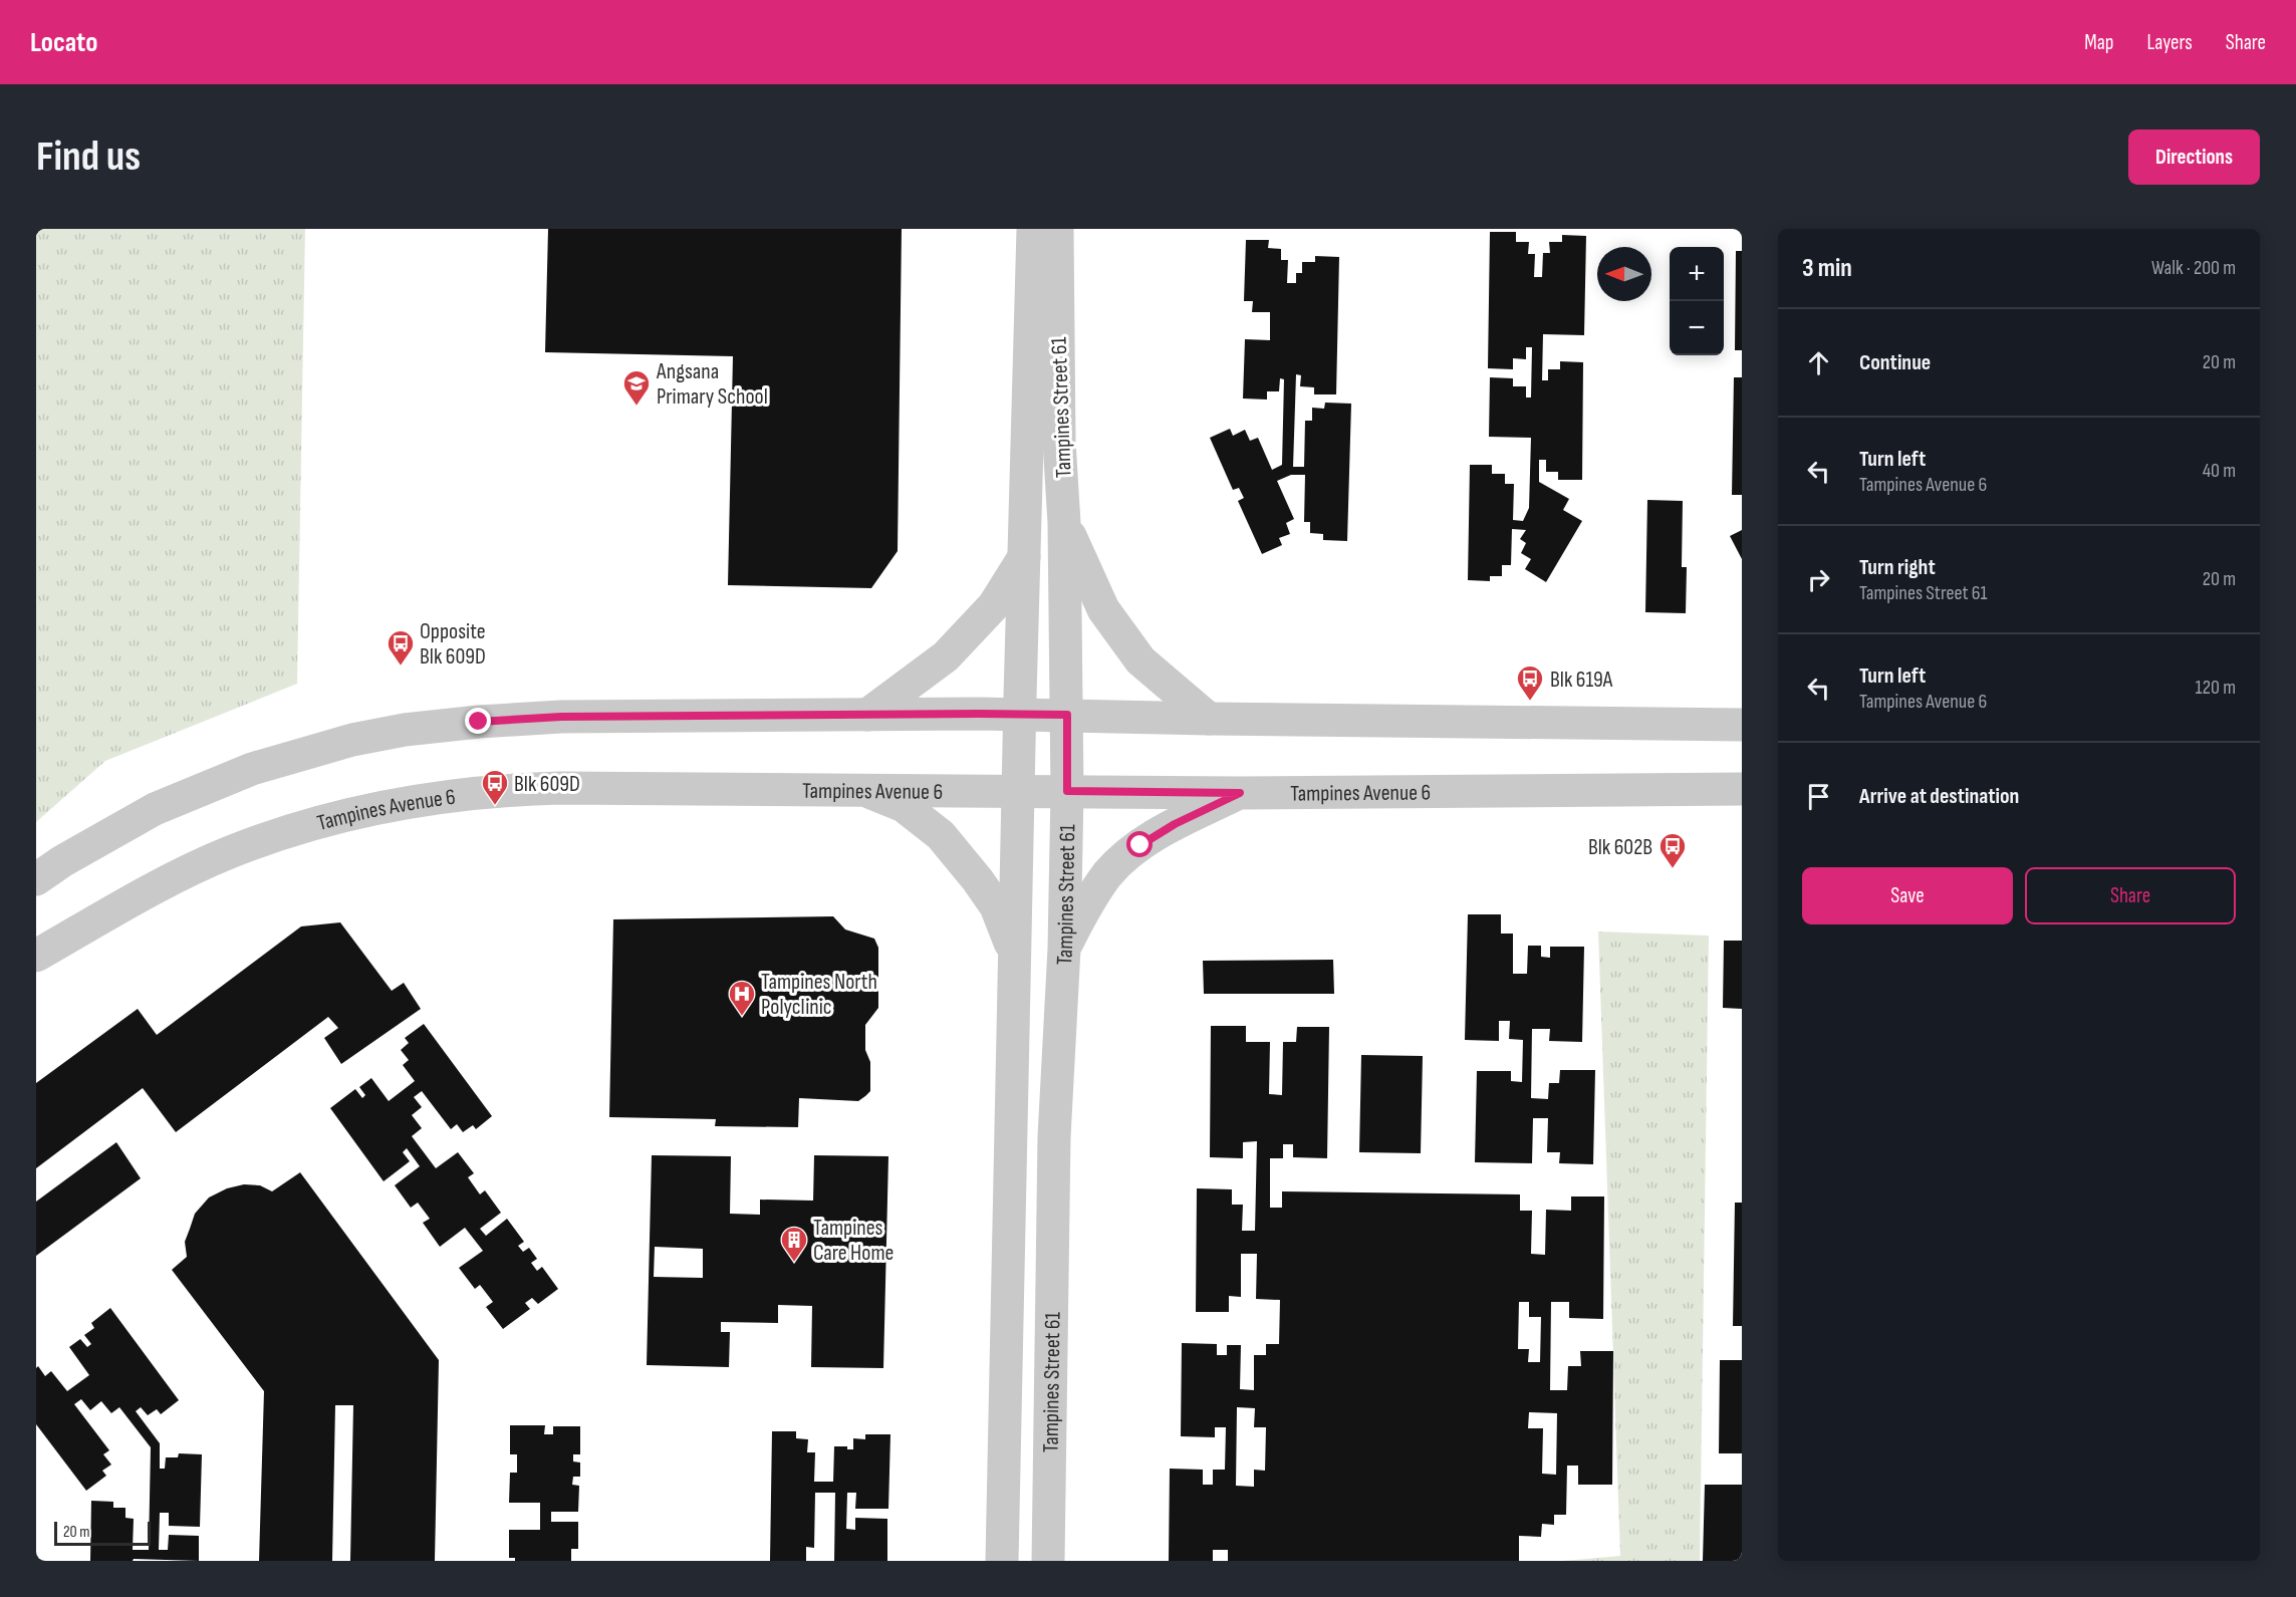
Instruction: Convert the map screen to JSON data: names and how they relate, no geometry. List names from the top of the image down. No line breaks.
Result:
{"streets":{"street":["Tampines Street 61","Tampines Avenue 6"]},"crossings":[["Tampines Street 61","Tampines Avenue 6"]],"places":{"school or university":["Angsana Primary School"],"bus stop":["Opposite Blk 609D","Blk 619A","Blk 609D","Blk 602B"],"hospital":["Tampines North Polyclinic"],"building":["Tampines Care Home"]},"scale_bar":"20 m","north":"left","page":{"header":"Locato","nav":["Map","Layers","Share"],"buttons":["Directions",["Save","Share"]],"title":"Find us","heading":["3 min","Walk · 200 m"],"map_buttons":["+","−"],"list":[["Continue","20 m"],["Turn left","Tampines Avenue 6","40 m"],["Turn right","Tampines Street 61","20 m"],["Turn left","Tampines Avenue 6","120 m"],"Arrive at destination"],"scale":"20 m"}}
